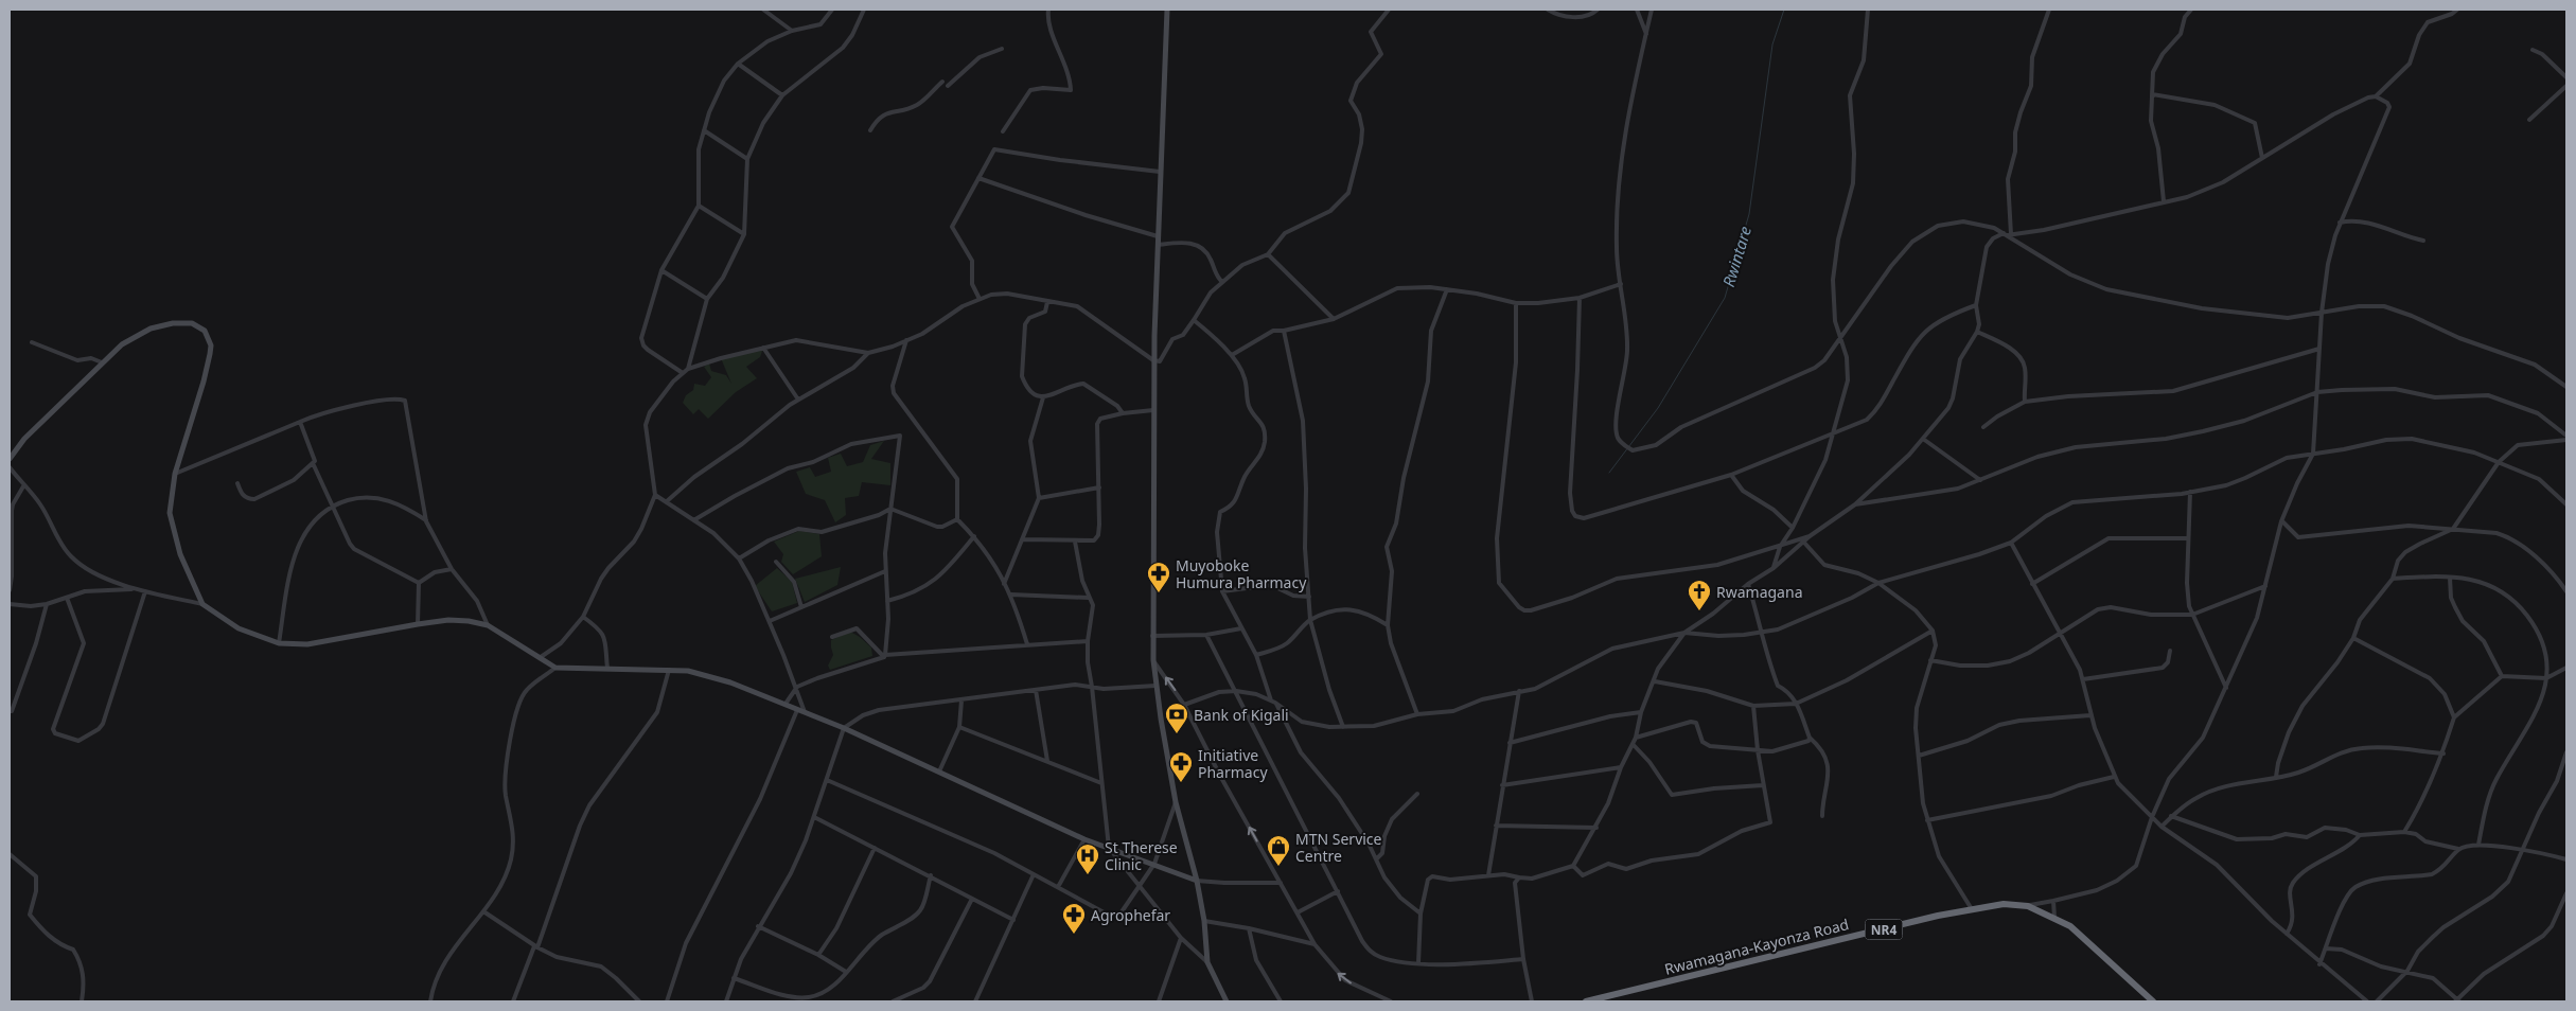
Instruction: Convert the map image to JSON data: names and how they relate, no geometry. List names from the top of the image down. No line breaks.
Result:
{"streets":{"highway":["NR4","Rwamagana-Kayonza Road"]},"water":["Rwintare"],"places":{"pharmacy":["Muyoboke Humura Pharmacy","Initiative Pharmacy","Agrophefar"],"church":["Rwamagana"],"bank":["Bank of Kigali"],"shop":["MTN Service Centre"],"hospital":["St Therese Clinic"]}}
